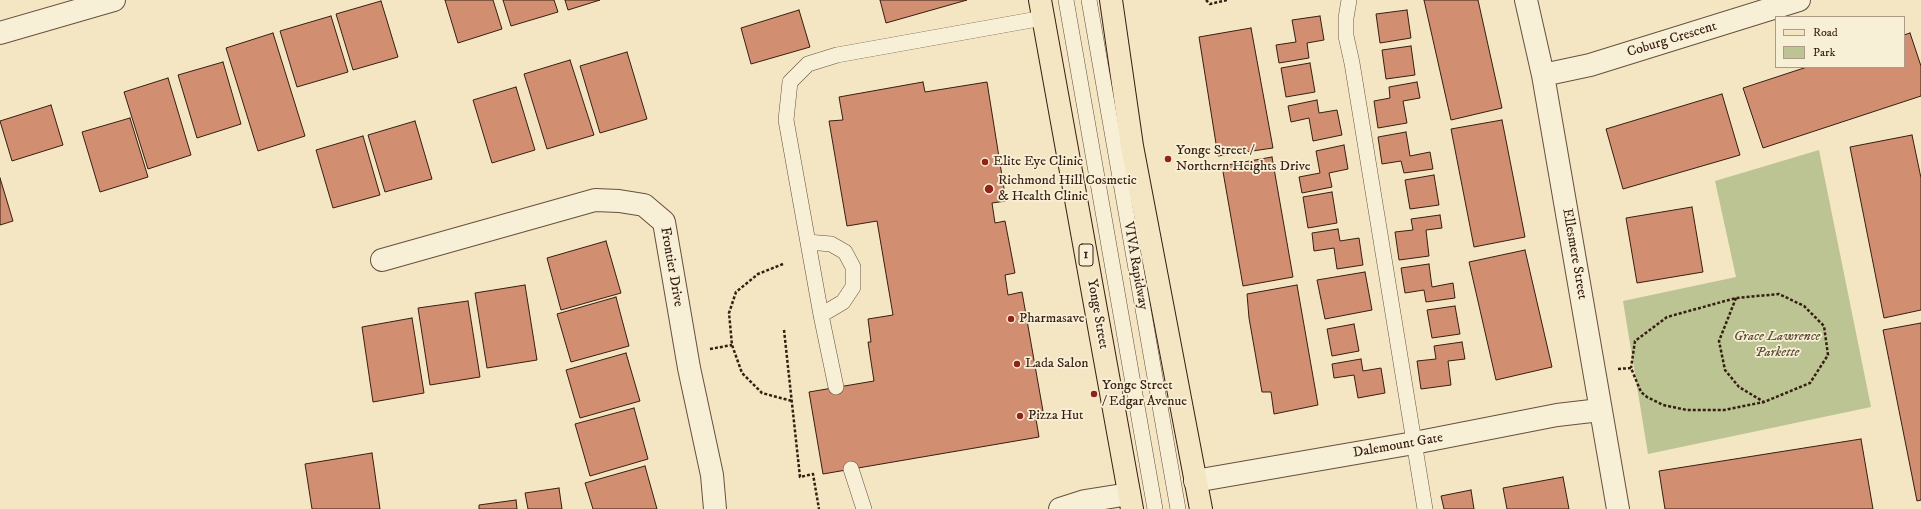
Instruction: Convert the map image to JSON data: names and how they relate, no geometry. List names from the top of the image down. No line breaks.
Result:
{"streets":{"main road":["1","Yonge Street"],"street":["Coburg Crescent","Ellesmere Street","Frontier Drive","Dalemount Gate"],"lane":["VIVA Rapidway"]},"crossings":[["Coburg Crescent","Ellesmere Street"],["Ellesmere Street","Dalemount Gate"]],"parks":["Grace Lawrence Parkette"],"places":["Yonge Street / Northern Heights Drive","Elite Eye Clinic","Richmond Hill Cosmetic & Health Clinic","Pharmasave","Lada Salon","Yonge Street / Edgar Avenue","Pizza Hut"],"legend":["Road","Park"]}
